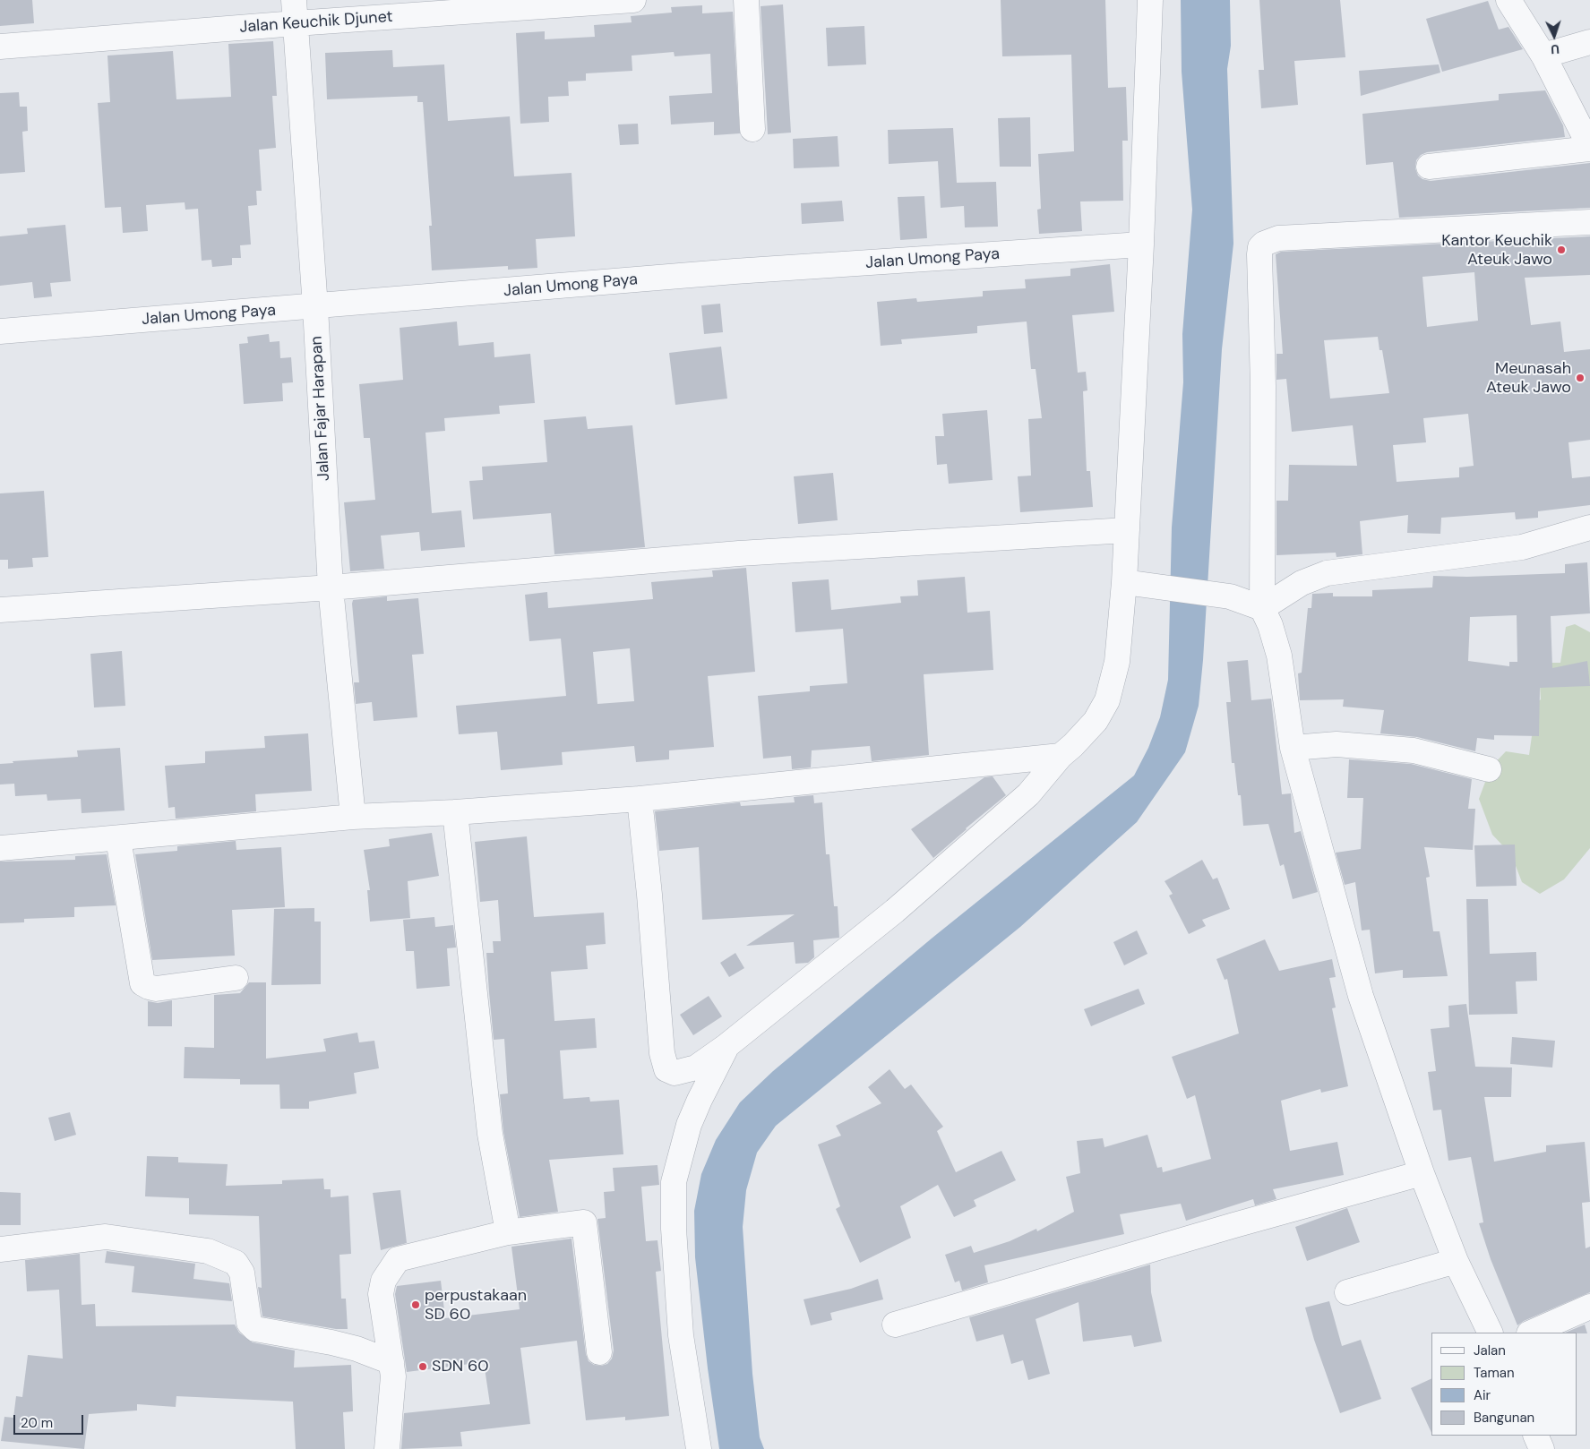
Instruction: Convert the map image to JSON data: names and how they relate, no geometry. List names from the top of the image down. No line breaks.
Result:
{"streets":{"street":["Jalan Keuchik Djunet","Jalan Umong Paya","Jalan Fajar Harapan"]},"crossings":[["Jalan Keuchik Djunet","Jalan Fajar Harapan"],["Jalan Umong Paya","Jalan Fajar Harapan"]],"places":["Kantor Keuchik Ateuk Jawo","Meunasah Ateuk Jawo","perpustakaan SD 60","SDN 60"],"legend":["Jalan","Taman","Air","Bangunan"],"scale_bar":"20 m","north":"bottom"}
